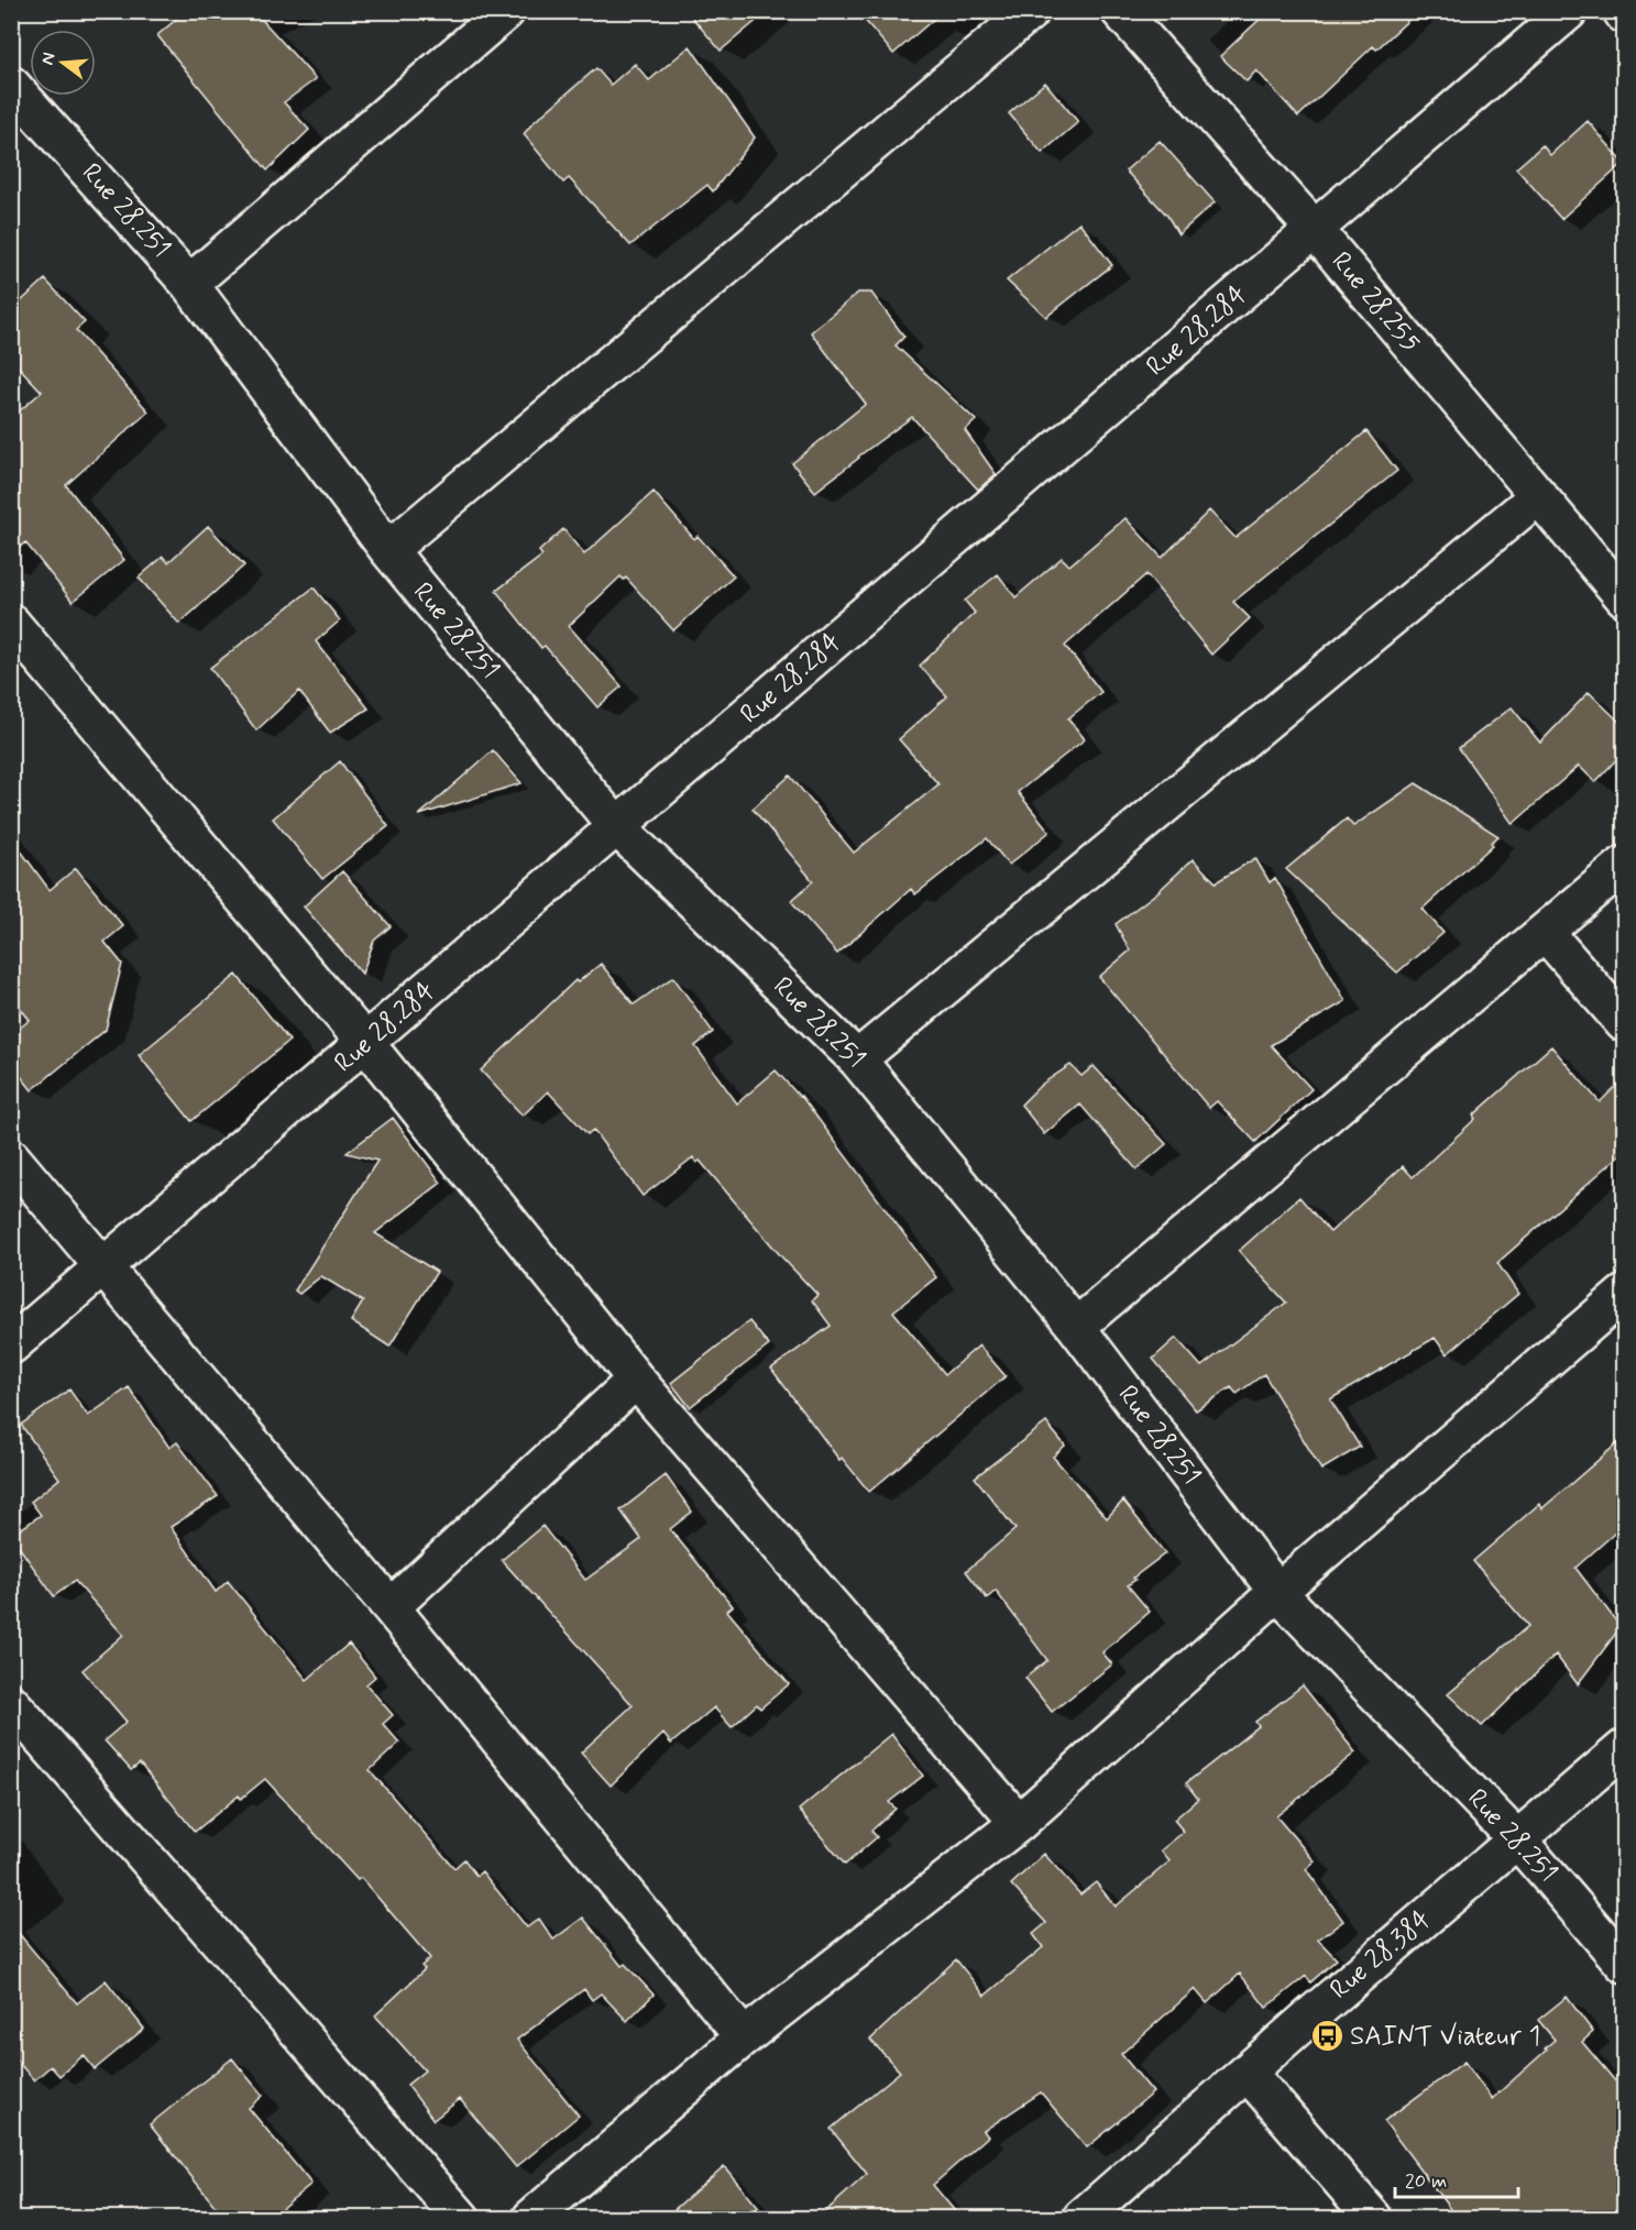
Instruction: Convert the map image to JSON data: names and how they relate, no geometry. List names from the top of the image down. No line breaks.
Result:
{"streets":{"street":["Rue 28.251","Rue 28.255","Rue 28.284","Rue 28.384"]},"crossings":[["Rue 28.251","Rue 28.284"],["Rue 28.251","Rue 28.384"],["Rue 28.255","Rue 28.284"]],"places":{"bus stop":["SAINT Viateur 1"]},"scale_bar":"20 m","north":"left"}
